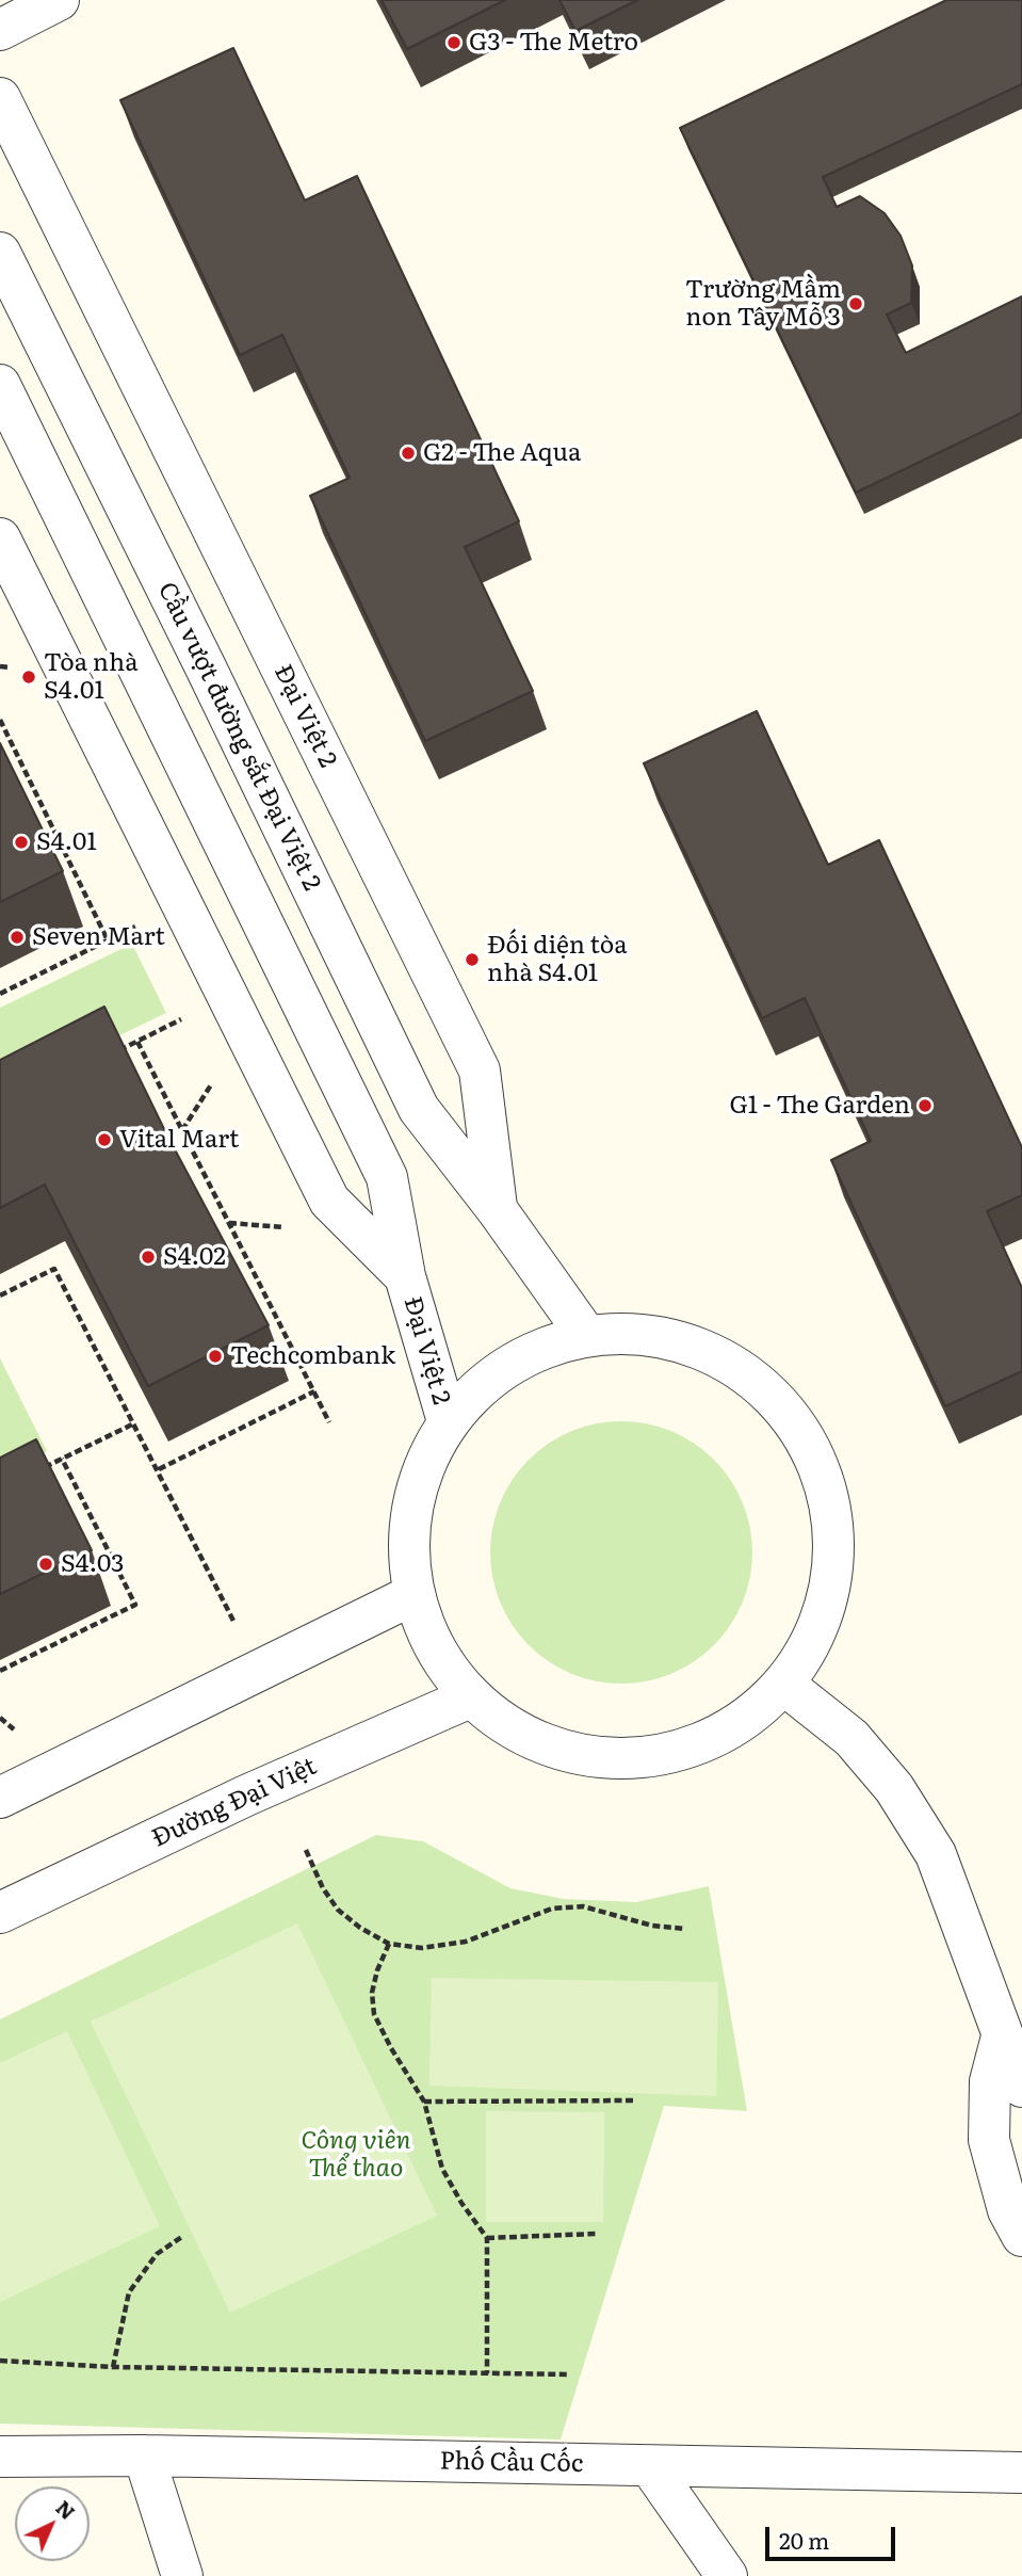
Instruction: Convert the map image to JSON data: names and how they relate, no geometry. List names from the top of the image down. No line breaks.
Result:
{"streets":{"street":["Đại Việt 2","Cầu vượt đường sắt Đại Việt 2","Đường Đại Việt","Phố Cầu Cốc"]},"crossings":[["Đại Việt 2","Cầu vượt đường sắt Đại Việt 2"]],"parks":["Công viên Thể thao"],"places":["G3 - The Metro","Trường Mầm non Tây Mỗ 3","G2 - The Aqua","Tòa nhà S4.01","S4.01","Seven Mart","Đối diện tòa nhà S4.01","G1 - The Garden","Vital Mart","S4.02","Techcombank","S4.03"],"scale_bar":"20 m","north":"top right"}
